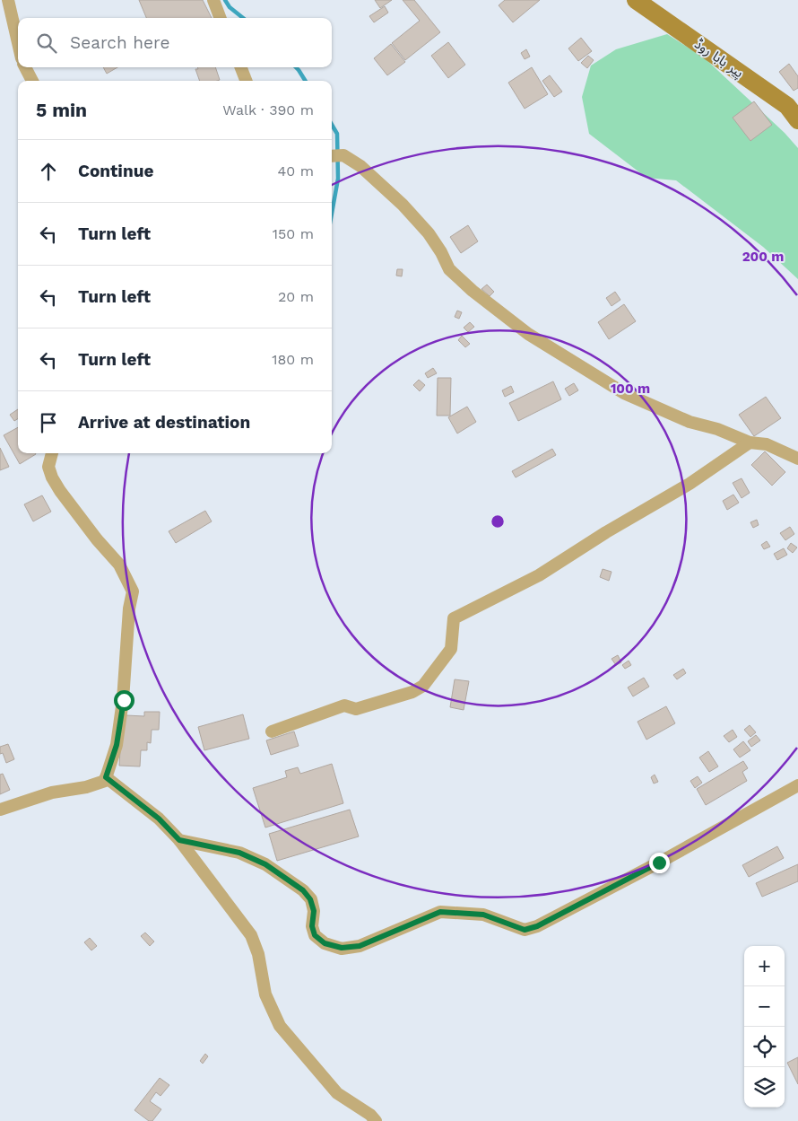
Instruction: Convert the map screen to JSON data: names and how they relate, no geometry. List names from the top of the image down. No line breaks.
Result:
{"streets":{"main road":["پیر بابا روڈ"]},"page":{"search":"Search here","heading":["5 min","Walk · 390 m"],"list":[["Continue","40 m"],["Turn left","150 m"],["Turn left","20 m"],["Turn left","180 m"],"Arrive at destination"],"map_buttons":["+","−"]},"rings":["200 m","100 m"]}
